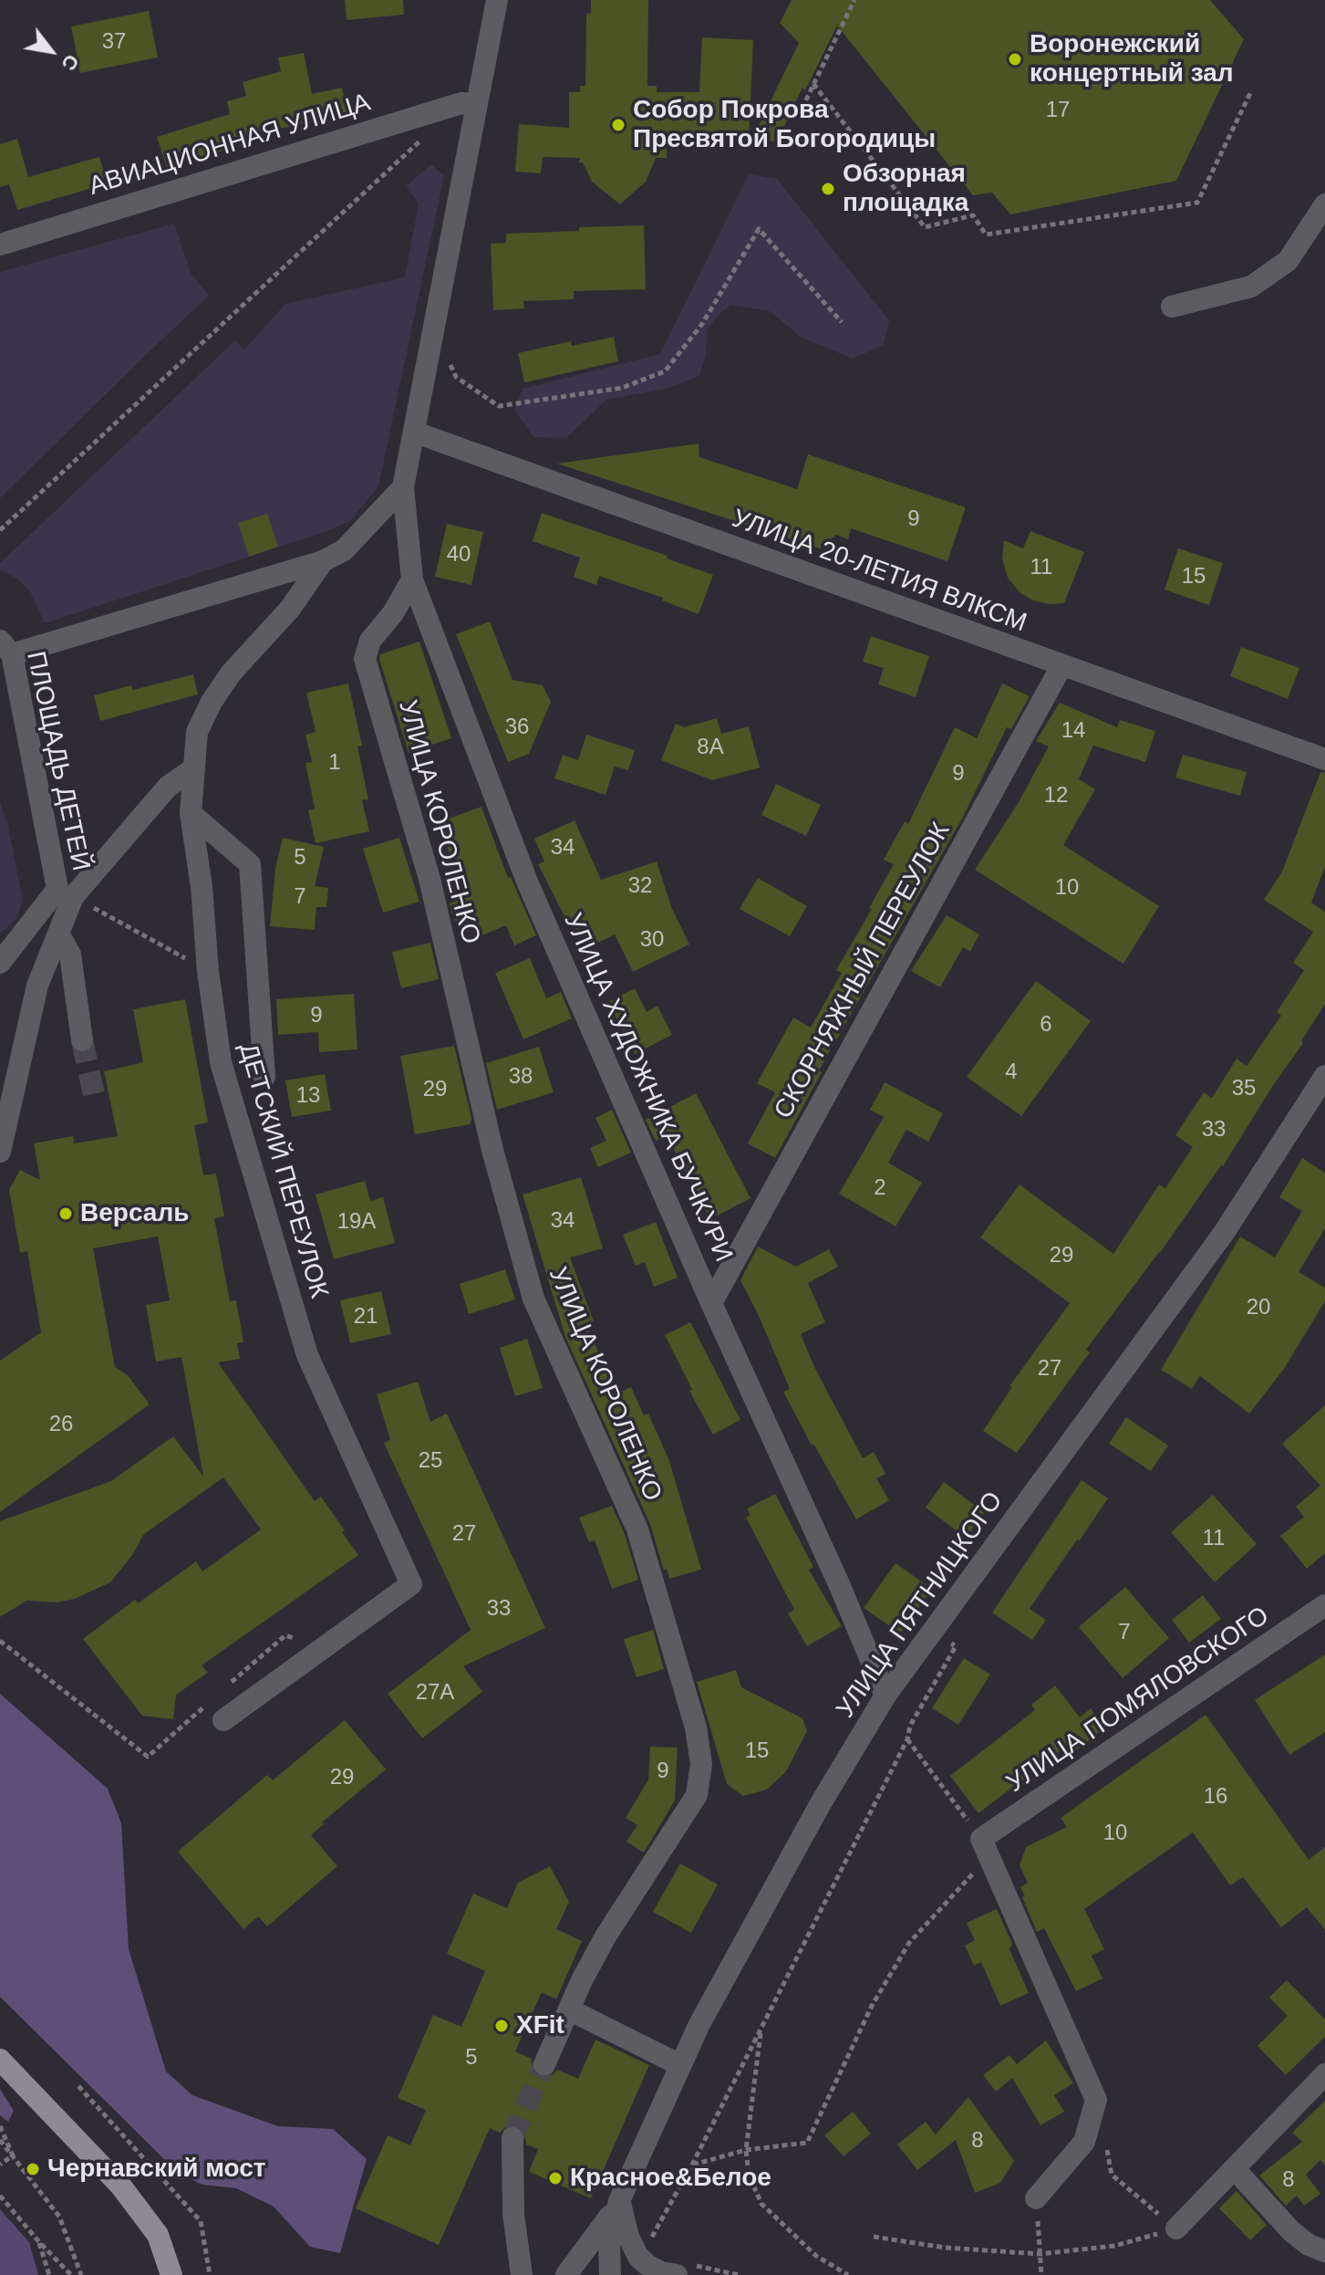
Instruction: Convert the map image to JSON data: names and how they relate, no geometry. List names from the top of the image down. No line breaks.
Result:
{"streets":{"street":["АВИАЦИОННАЯ УЛИЦА","УЛИЦА 20-ЛЕТИЯ ВЛКСМ","ПЛОЩАДЬ ДЕТЕЙ","УЛИЦА КОРОЛЕНКО","СКОРНЯЖНЫЙ ПЕРЕУЛОК","УЛИЦА ХУДОЖНИКА БУЧКУРИ","ДЕТСКИЙ ПЕРЕУЛОК","УЛИЦА ПЯТНИЦКОГО","УЛИЦА ПОМЯЛОВСКОГО"]},"crossings":[["УЛИЦА 20-ЛЕТИЯ ВЛКСМ","СКОРНЯЖНЫЙ ПЕРЕУЛОК"],["УЛИЦА КОРОЛЕНКО","УЛИЦА ХУДОЖНИКА БУЧКУРИ"],["СКОРНЯЖНЫЙ ПЕРЕУЛОК","УЛИЦА ХУДОЖНИКА БУЧКУРИ"],["УЛИЦА ХУДОЖНИКА БУЧКУРИ","УЛИЦА ПЯТНИЦКОГО"]],"places":["Воронежский концертный зал","Собор Покрова Пресвятой Богородицы","Обзорная площадка","Версаль","XFit","Чернавский мост","Красное&Белое"],"house_numbers":["37","17","9","40","11","15","36","14","8А","1","9","12","34","5","32","10","7","30","9","6","4","38","35","29","13","33","2","34","19А","29","20","21","27","26","25","27","11","33","7","27А","15","9","29","16","10","5","8","8"],"north":"bottom right"}
